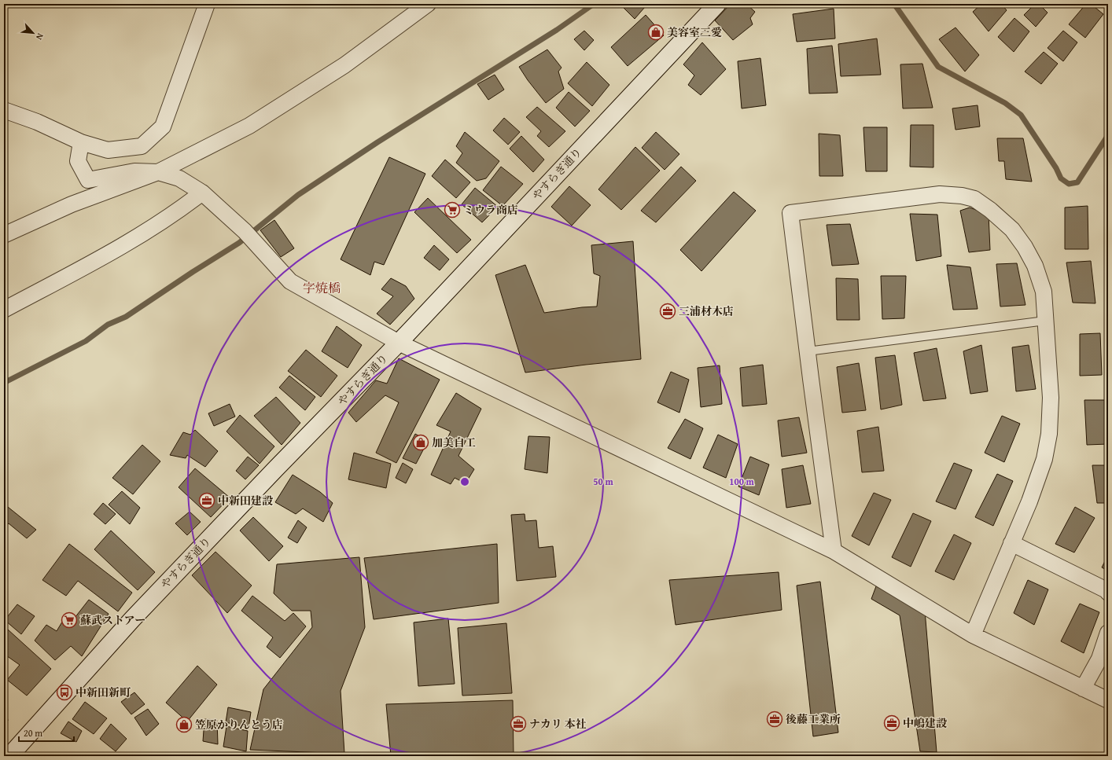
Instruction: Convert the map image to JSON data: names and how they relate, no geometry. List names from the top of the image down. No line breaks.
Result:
{"streets":{"street":["やすらぎ通り"]},"districts":["字焼橋"],"places":{"shop":["美容室三愛","加美自工","笠原かりんとう店"],"supermarket":["ミウラ商店","蘇武ストアー"],"office":["三浦材木店","中新田建設","後藤工業所","中嶋建設","ナカリ 本社"],"bus stop":["中新田新町"]},"scale_bar":"20 m","north":"bottom right","rings":["50 m","100 m"]}
